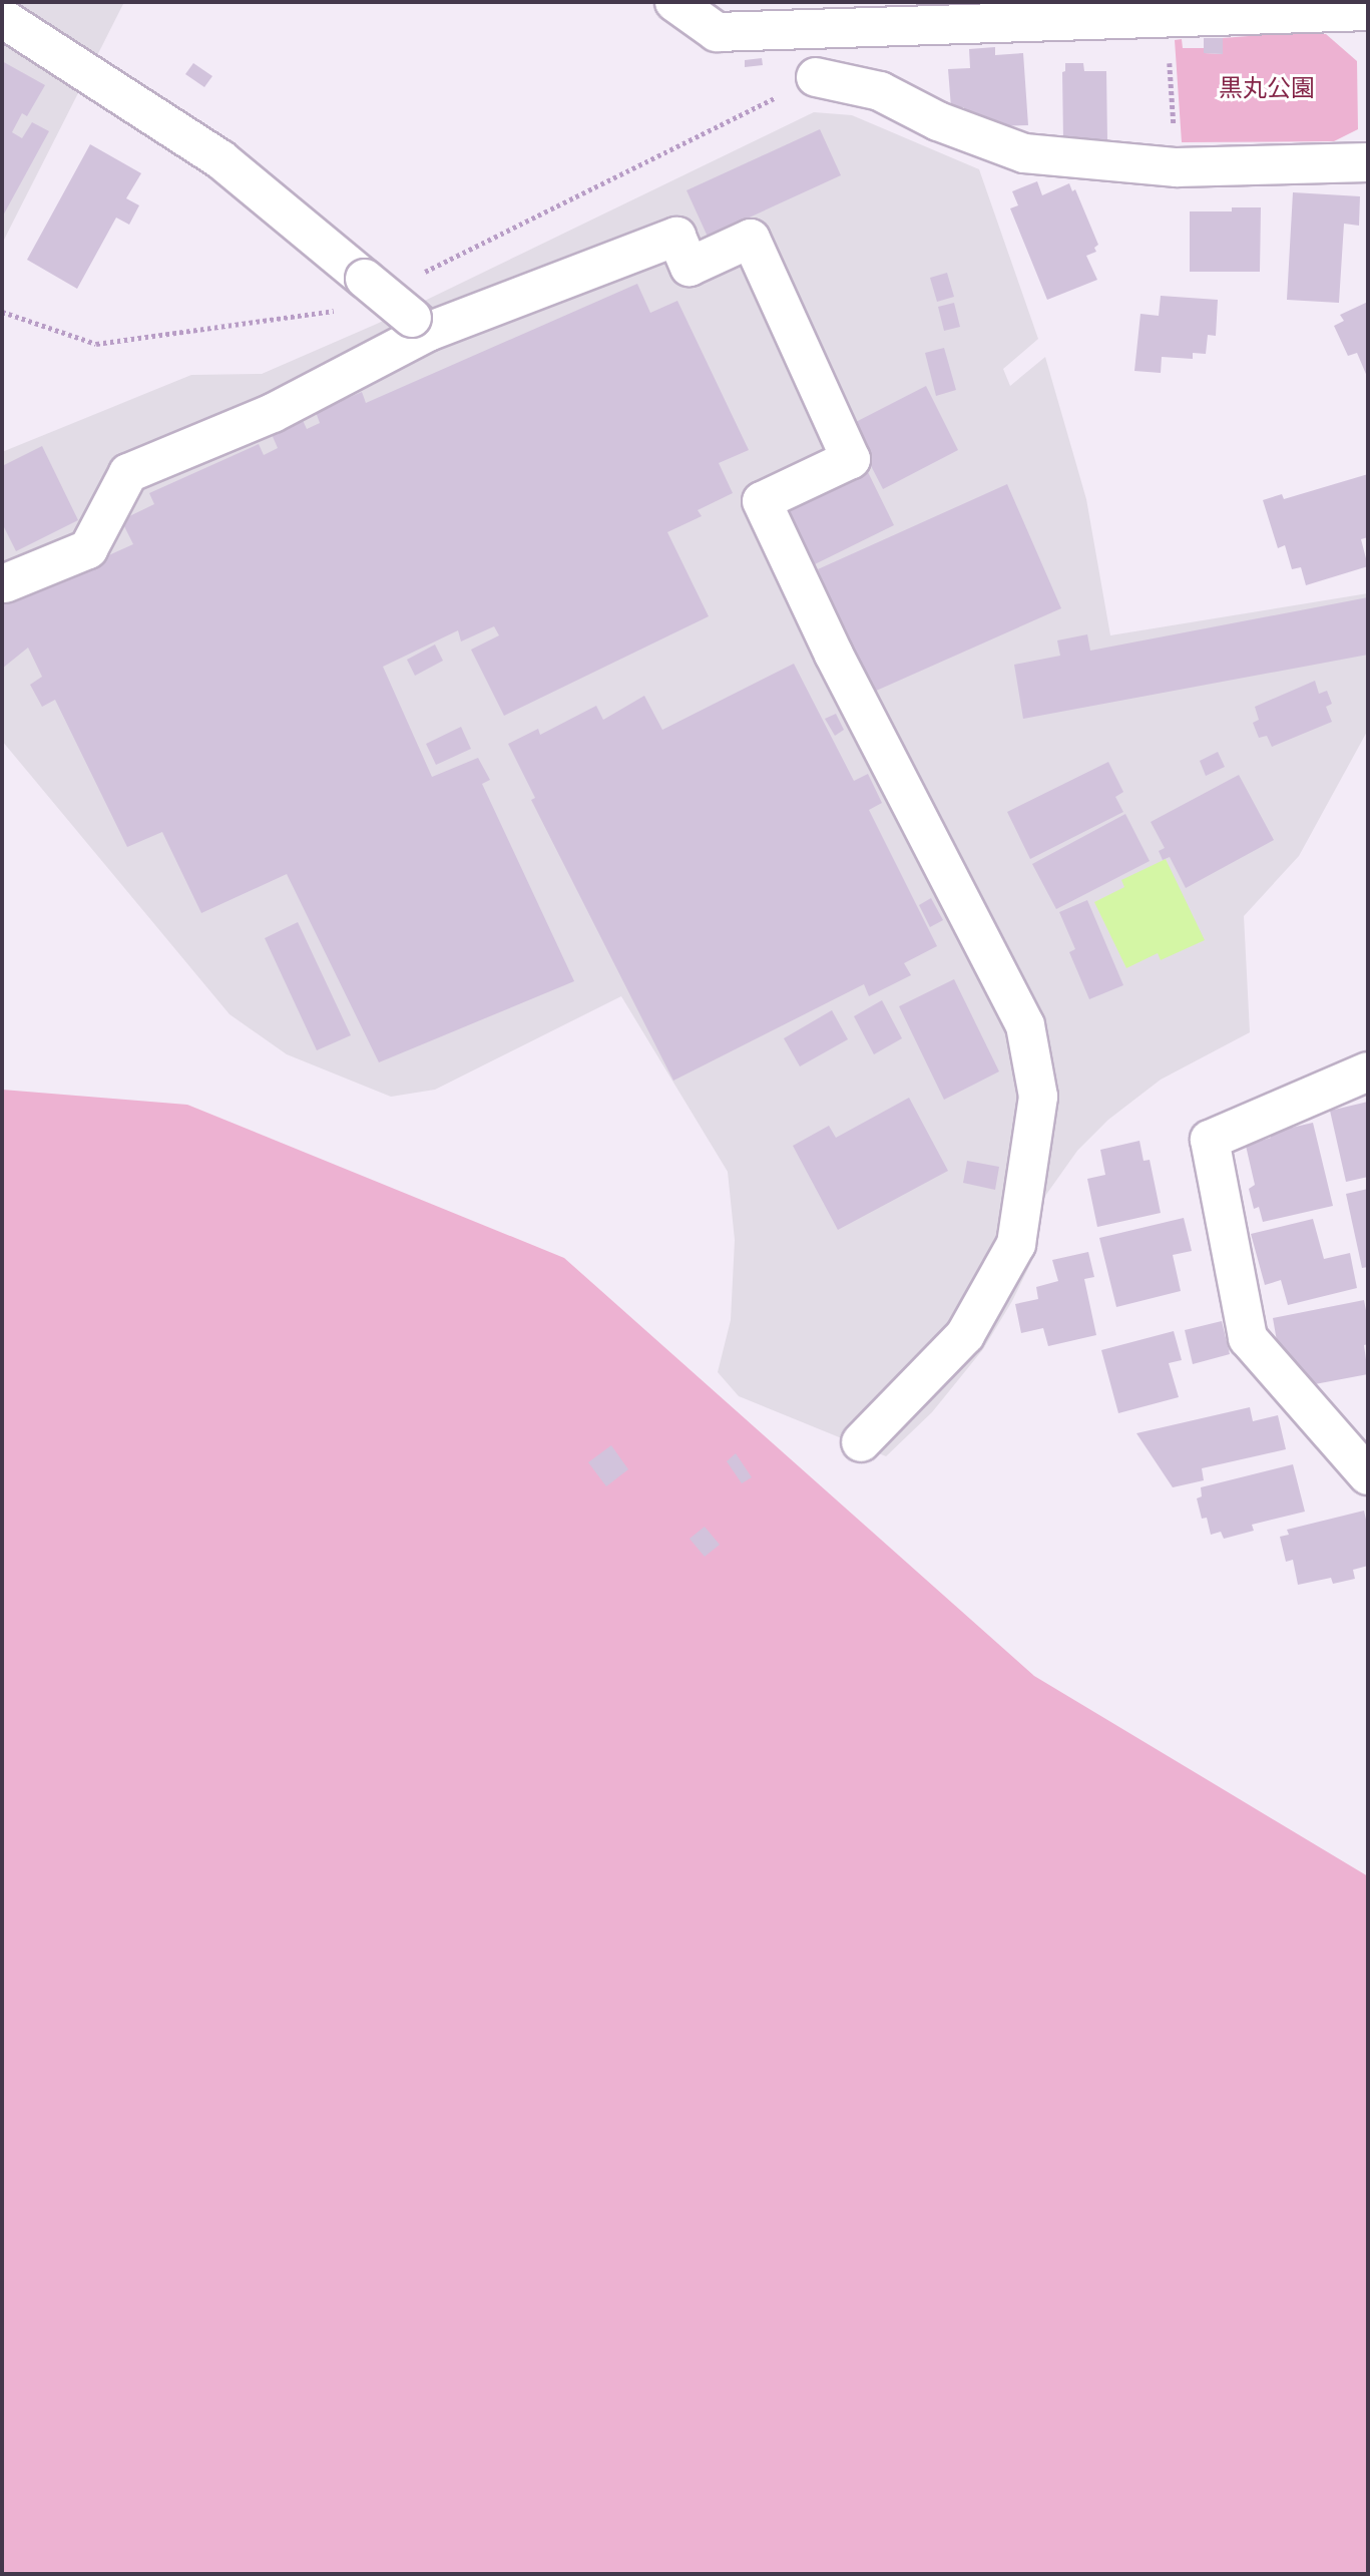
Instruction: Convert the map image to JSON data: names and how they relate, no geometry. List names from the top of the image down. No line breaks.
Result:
{"parks":["黒丸公園"]}
